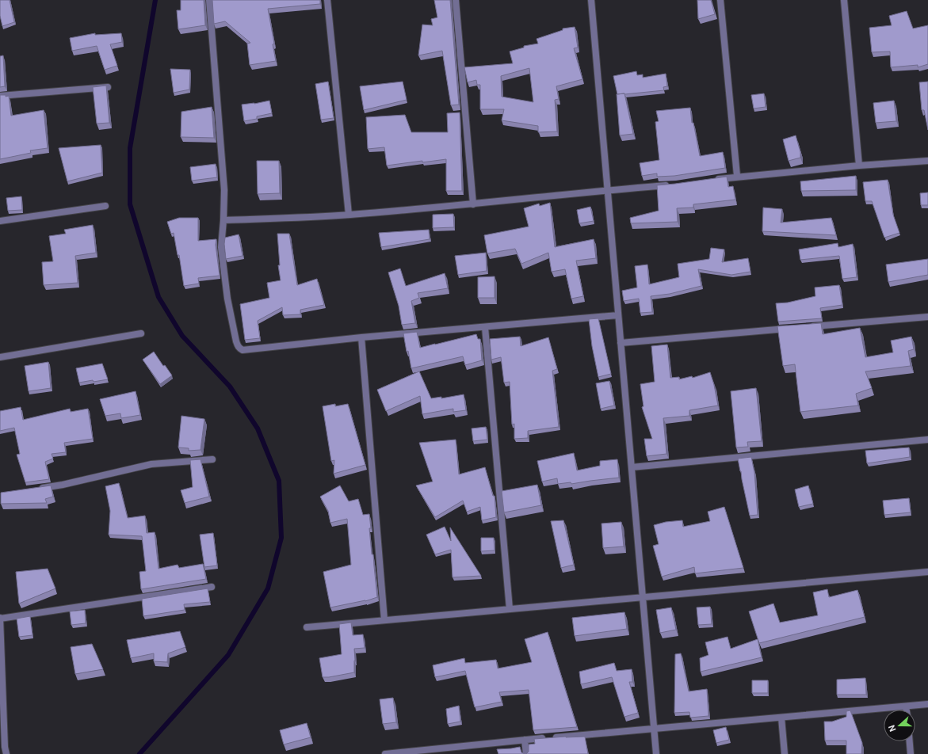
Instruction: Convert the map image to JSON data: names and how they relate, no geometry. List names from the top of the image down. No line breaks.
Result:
{"north":"left"}
